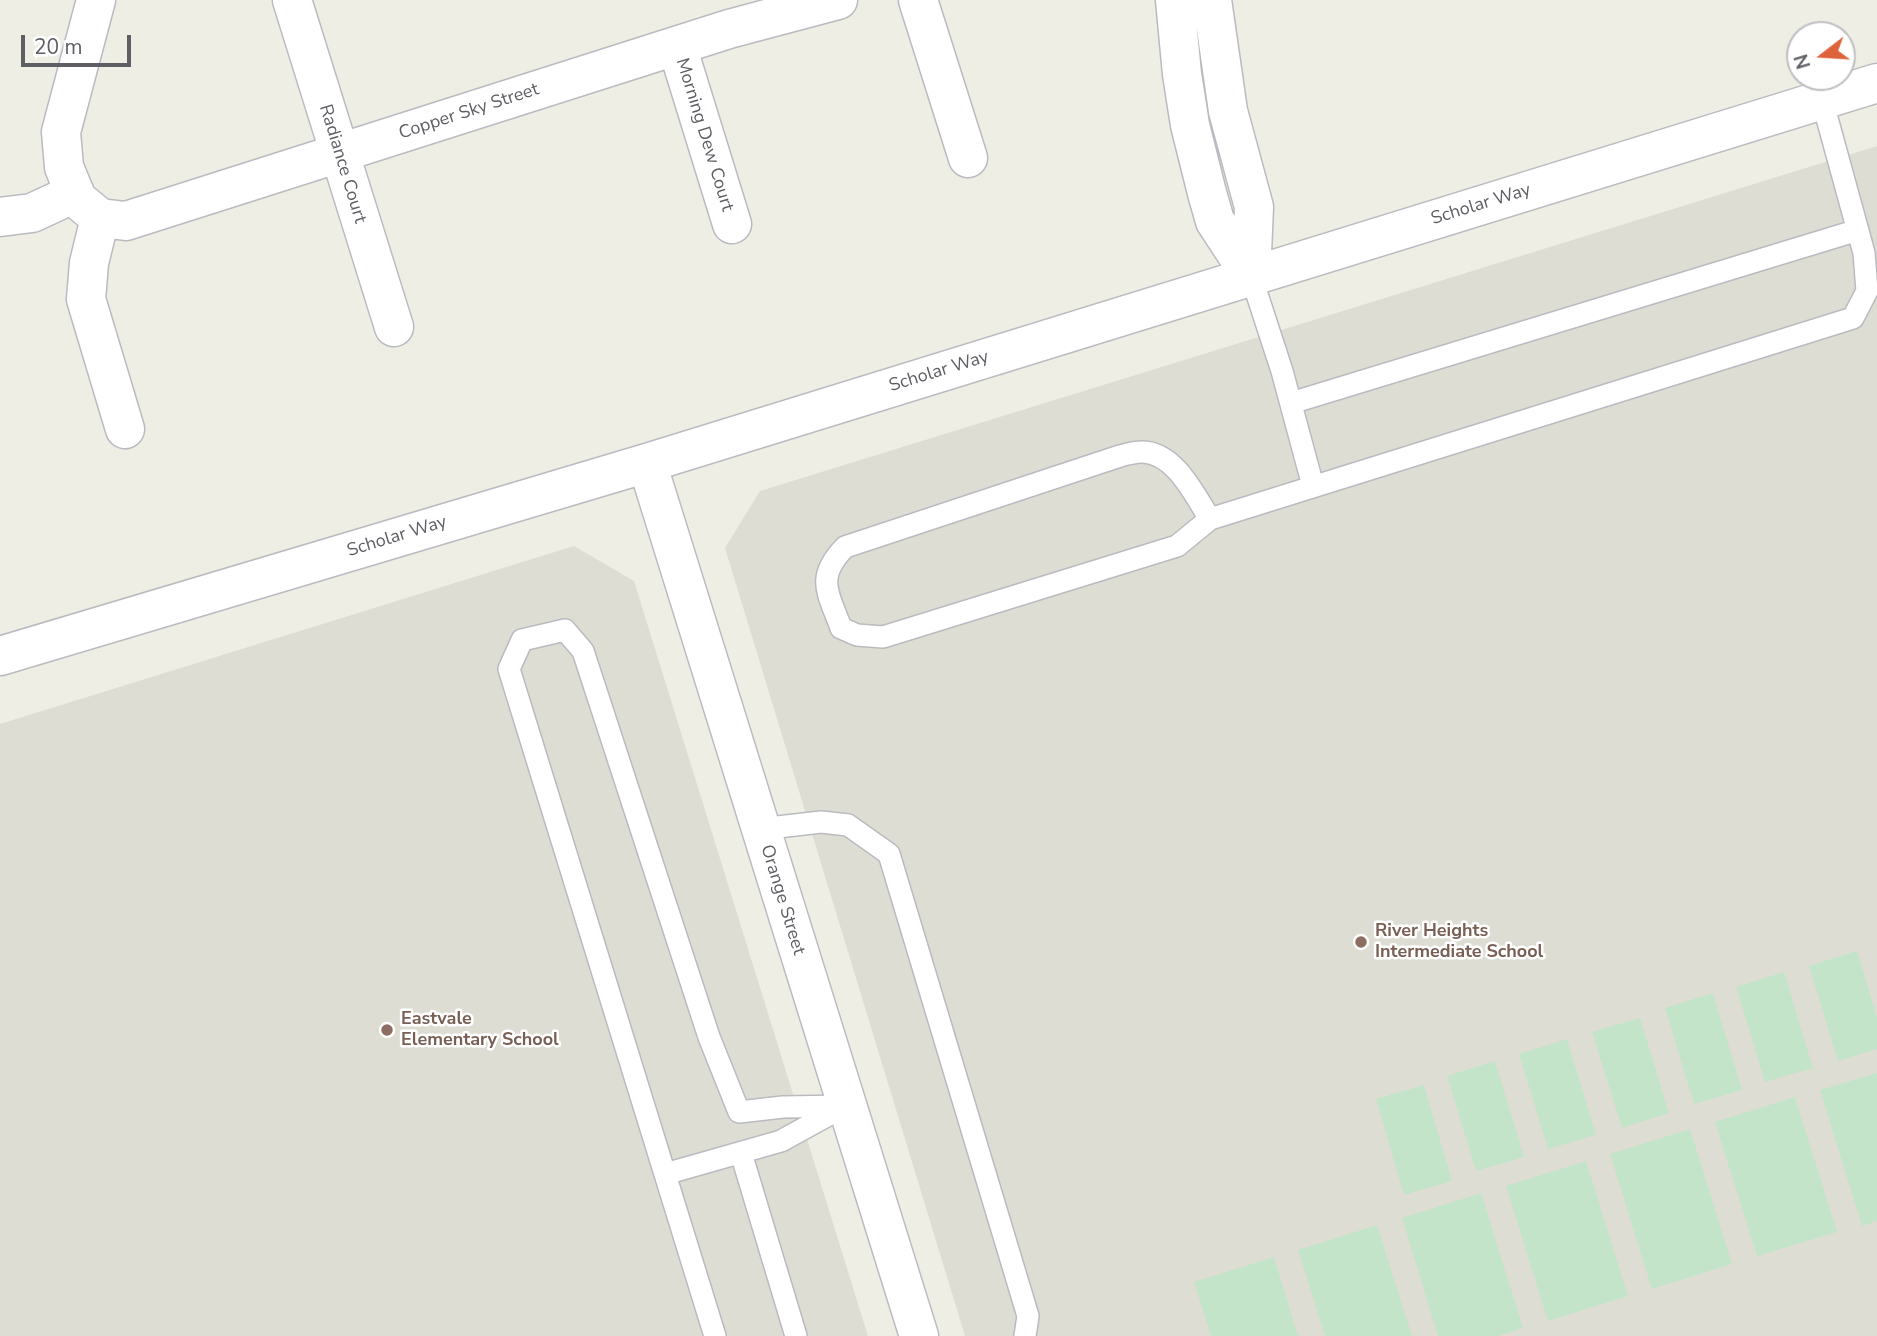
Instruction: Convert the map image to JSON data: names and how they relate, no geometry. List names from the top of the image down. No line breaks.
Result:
{"streets":{"street":["Copper Sky Street","Morning Dew Court","Radiance Court","Scholar Way","Orange Street"]},"crossings":[["Copper Sky Street","Morning Dew Court"],["Copper Sky Street","Radiance Court"],["Scholar Way","Orange Street"]],"places":["River Heights Intermediate School","Eastvale Elementary School"],"scale_bar":"20 m","north":"left"}
